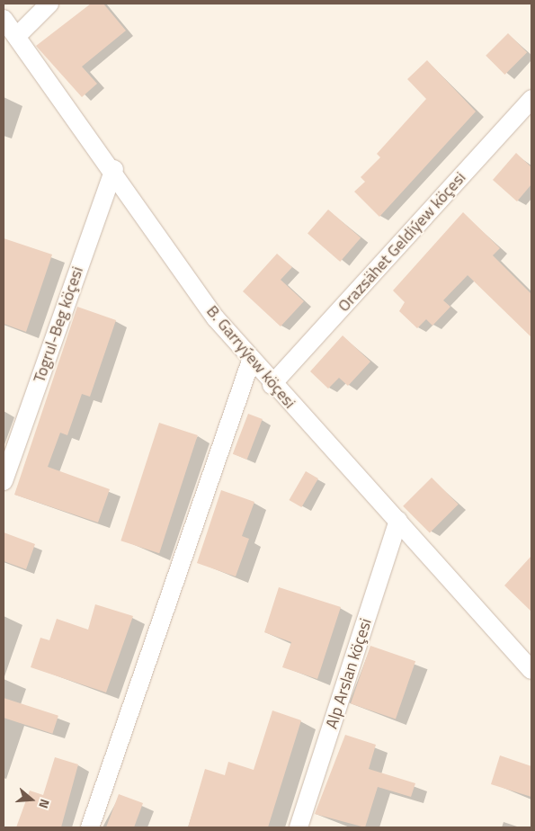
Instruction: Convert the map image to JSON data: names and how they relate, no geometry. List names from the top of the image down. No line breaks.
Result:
{"streets":{"street":["Orazsähet Geldiýew köçesi","Togrul-Beg köçesi","B. Garryýew köçesi","Alp Arslan köçesi"]},"crossings":[["Orazsähet Geldiýew köçesi","B. Garryýew köçesi"],["Togrul-Beg köçesi","B. Garryýew köçesi"],["B. Garryýew köçesi","Alp Arslan köçesi"]],"north":"right"}
